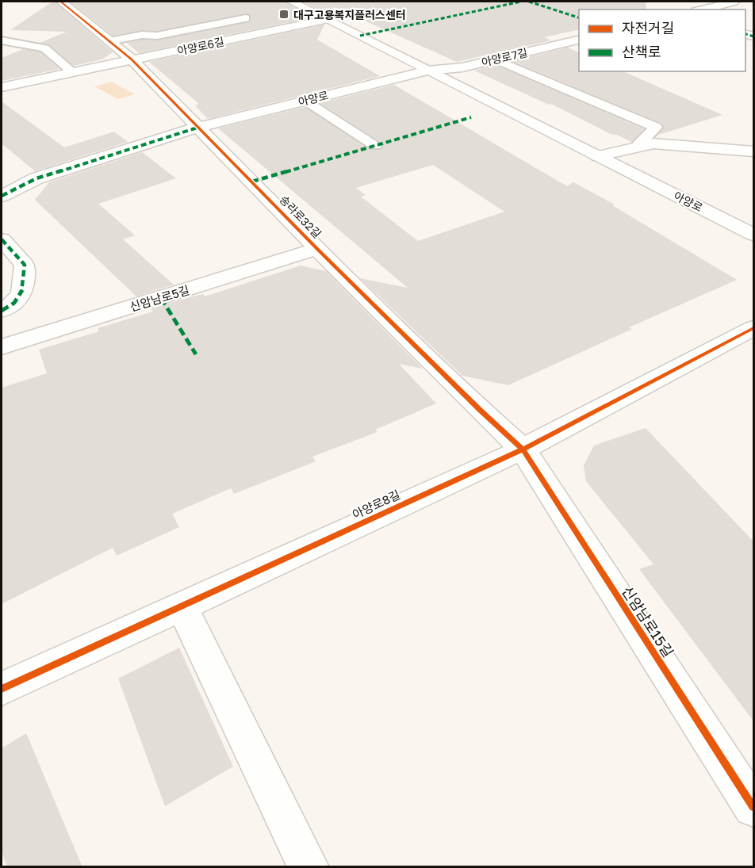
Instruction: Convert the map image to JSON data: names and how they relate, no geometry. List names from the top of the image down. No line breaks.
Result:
{"streets":{"street":["아양로6길","아양로7길","아양로","송라로32길","신암남로5길","아양로8길","신암남로15길"]},"crossings":[["아양로6길","아양로"],["아양로6길","송라로32길"],["아양로7길","아양로"],["아양로","송라로32길"],["송라로32길","신암남로5길"],["송라로32길","아양로8길"],["송라로32길","신암남로15길"],["아양로8길","신암남로15길"]],"places":{"transit":["대구고용복지플러스센터"]},"legend":["자전거길","산책로"]}
